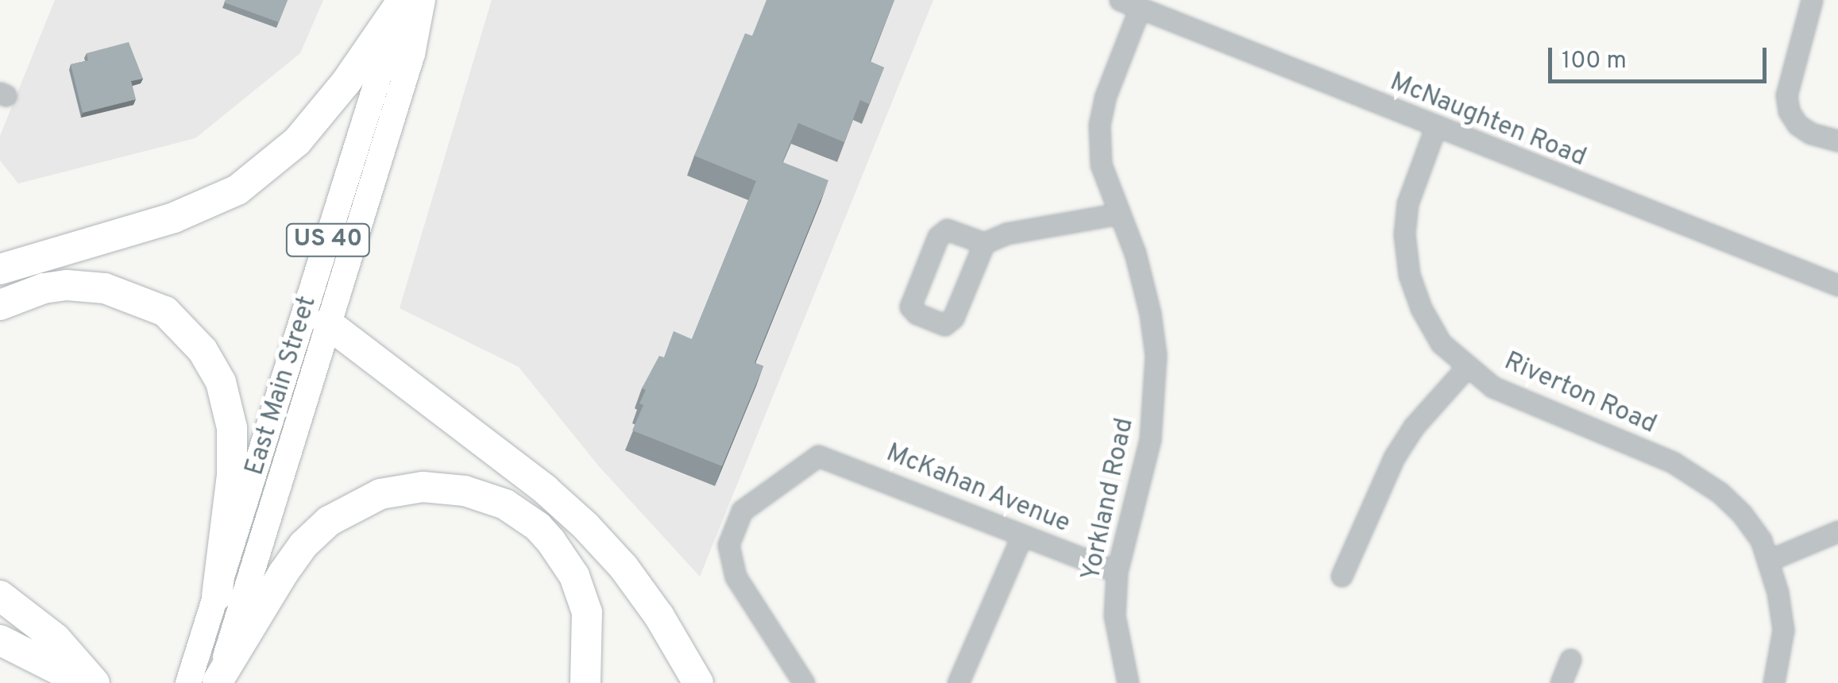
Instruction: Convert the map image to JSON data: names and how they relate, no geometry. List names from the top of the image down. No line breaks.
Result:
{"streets":{"main road":["US 40","East Main Street"],"street":["McNaughten Road","Riverton Road","McKahan Avenue","Yorkland Road"]},"crossings":[["McNaughten Road","Riverton Road"],["McNaughten Road","Yorkland Road"],["McKahan Avenue","Yorkland Road"]],"scale_bar":"100 m"}
